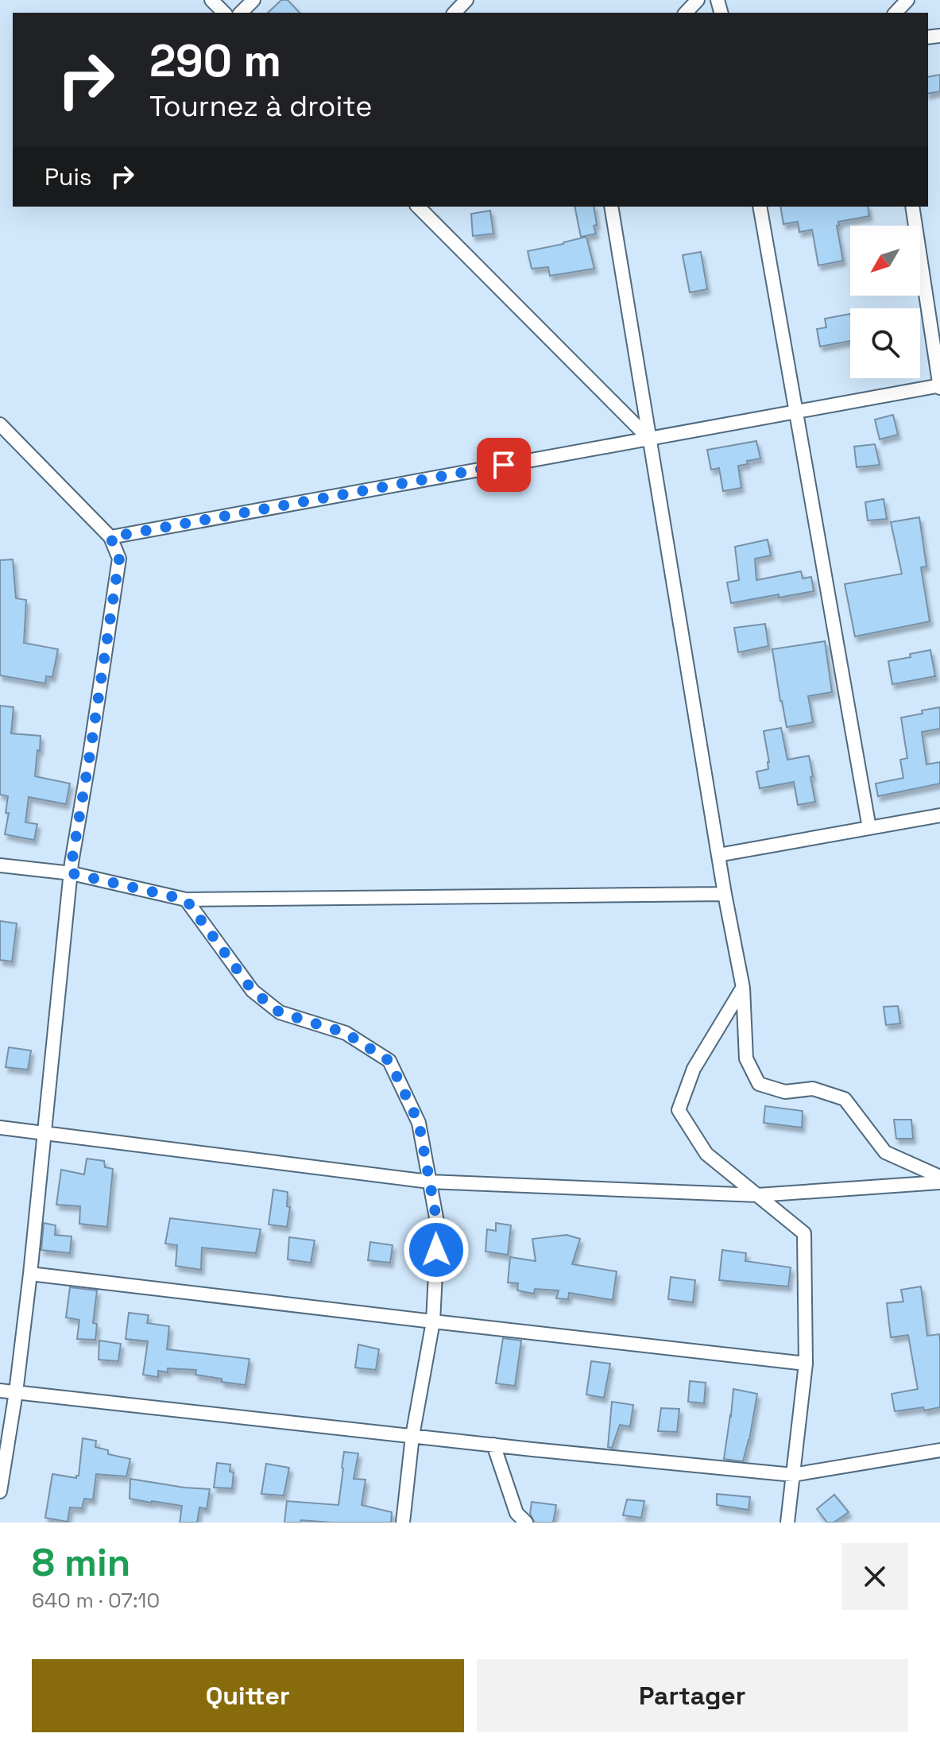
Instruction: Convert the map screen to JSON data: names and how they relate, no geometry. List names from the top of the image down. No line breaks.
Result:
{"north":"bottom left","page":{"turn":["290 m","Tournez à droite"],"then":"Puis","heading":["8 min","640 m · 07:10"],"buttons":["Quitter","Partager"]}}
